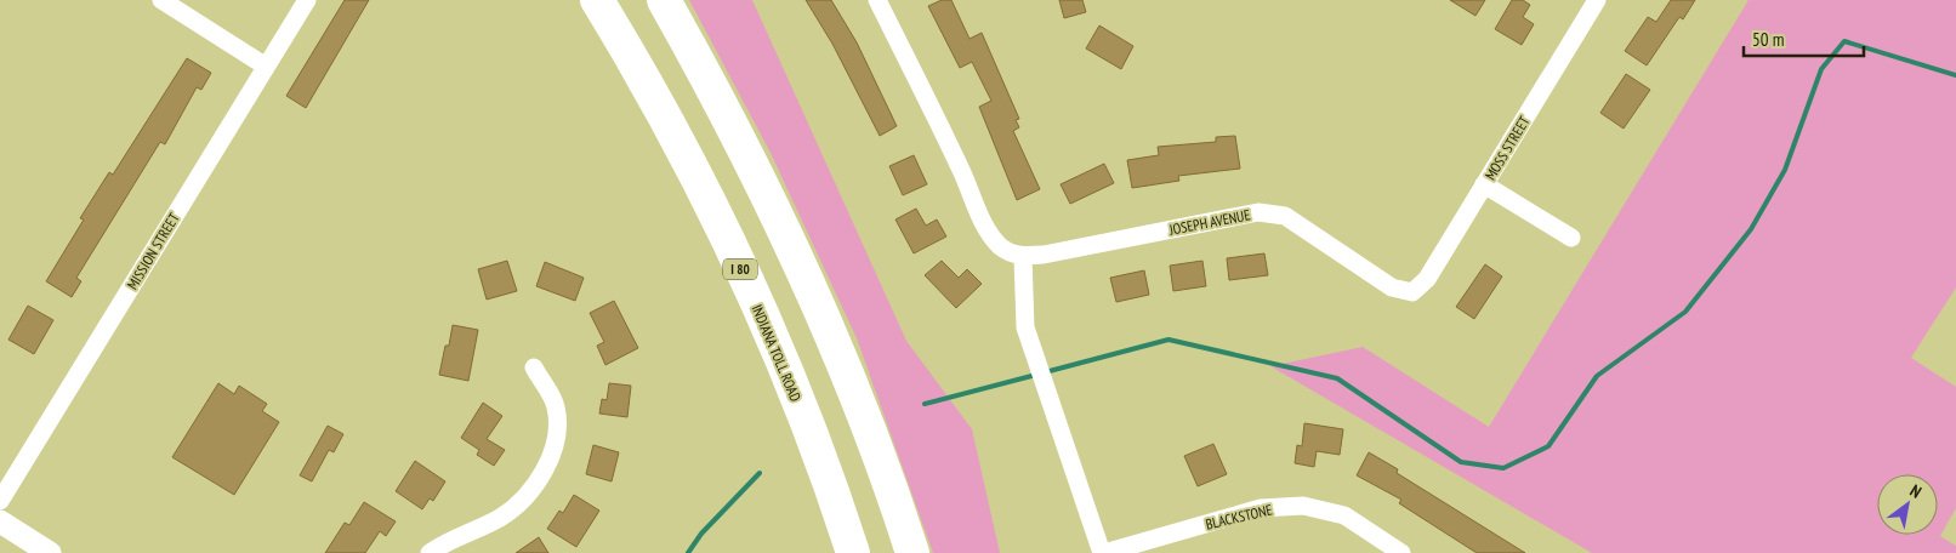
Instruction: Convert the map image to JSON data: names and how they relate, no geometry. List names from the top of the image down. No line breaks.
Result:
{"streets":{"highway":["I 80","INDIANA TOLL ROAD"],"street":["MOSS STREET","JOSEPH AVENUE","MISSION STREET","BLACKSTONE"]},"crossings":[["MOSS STREET","JOSEPH AVENUE"]],"scale_bar":"50 m","north":"top right"}
